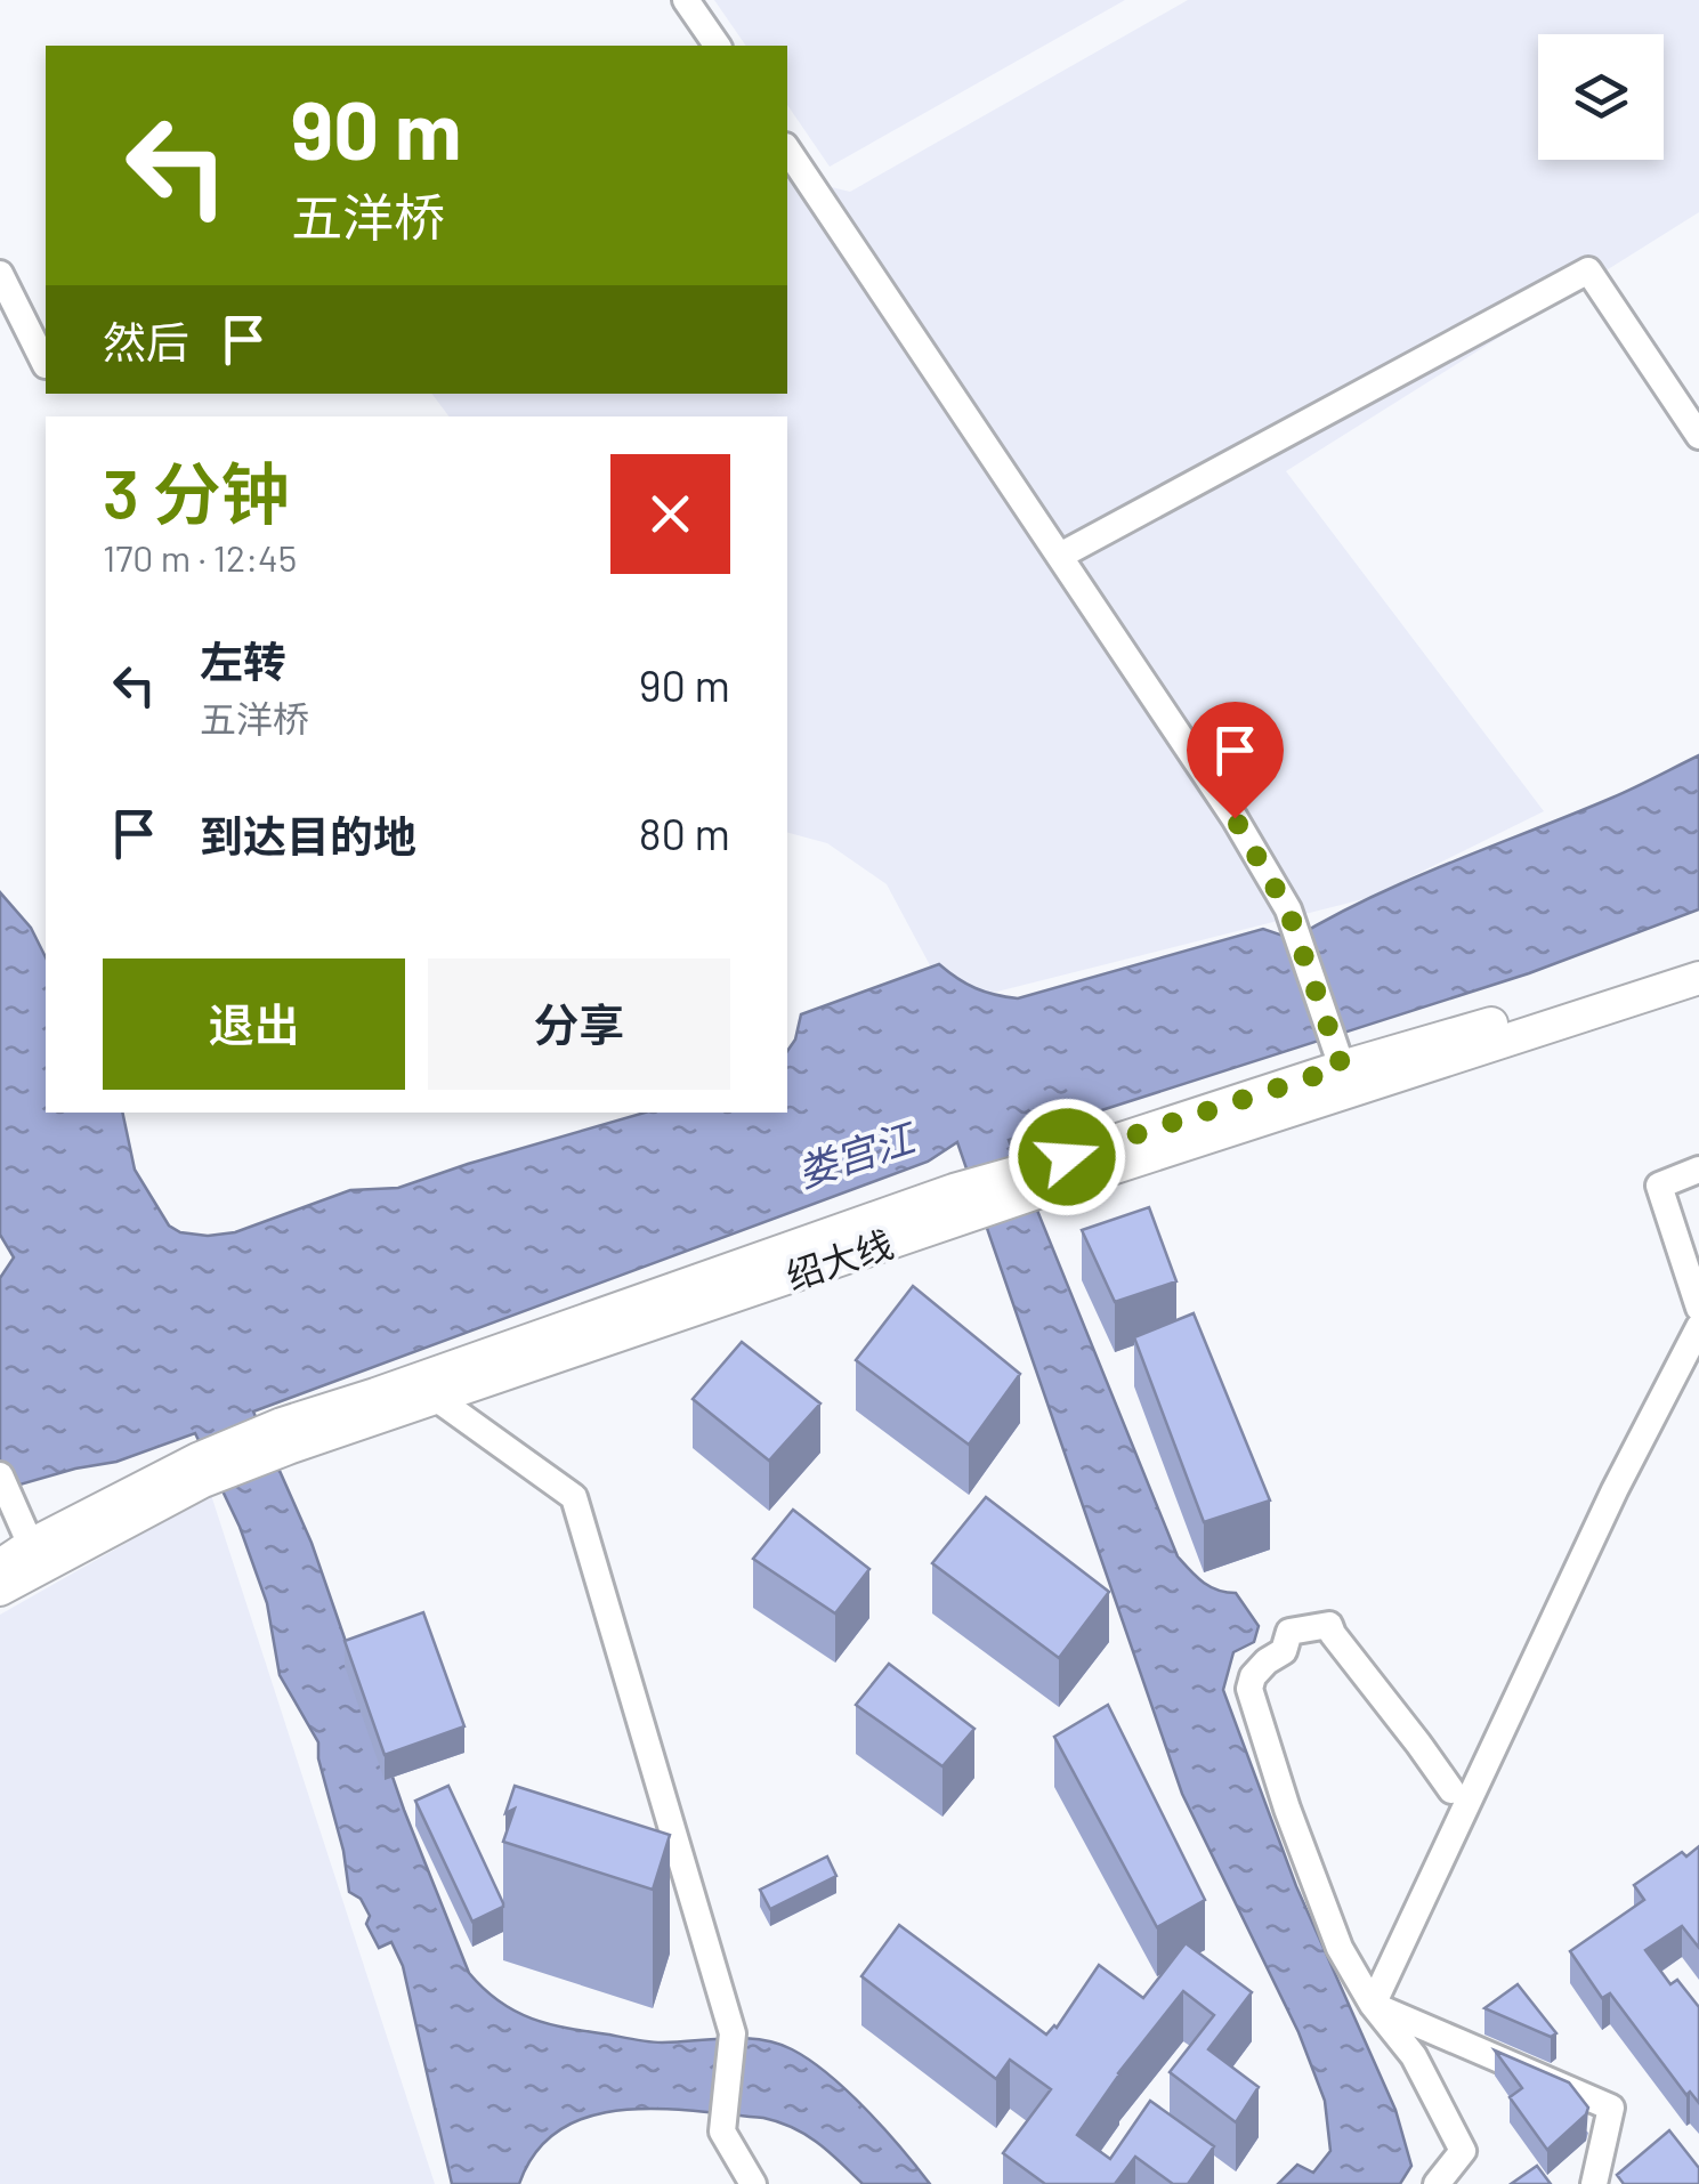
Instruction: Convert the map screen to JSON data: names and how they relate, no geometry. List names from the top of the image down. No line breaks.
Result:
{"streets":{"main road":["绍大线"]},"water":["娄宫江"],"page":{"turn":["90 m","五洋桥"],"then":"然后","heading":["3 分钟","170 m · 12:45"],"list":[{"name":"左转","note":"五洋桥","value":"90 m"},{"name":"到达目的地","value":"80 m"}],"buttons":["退出","分享"]}}
